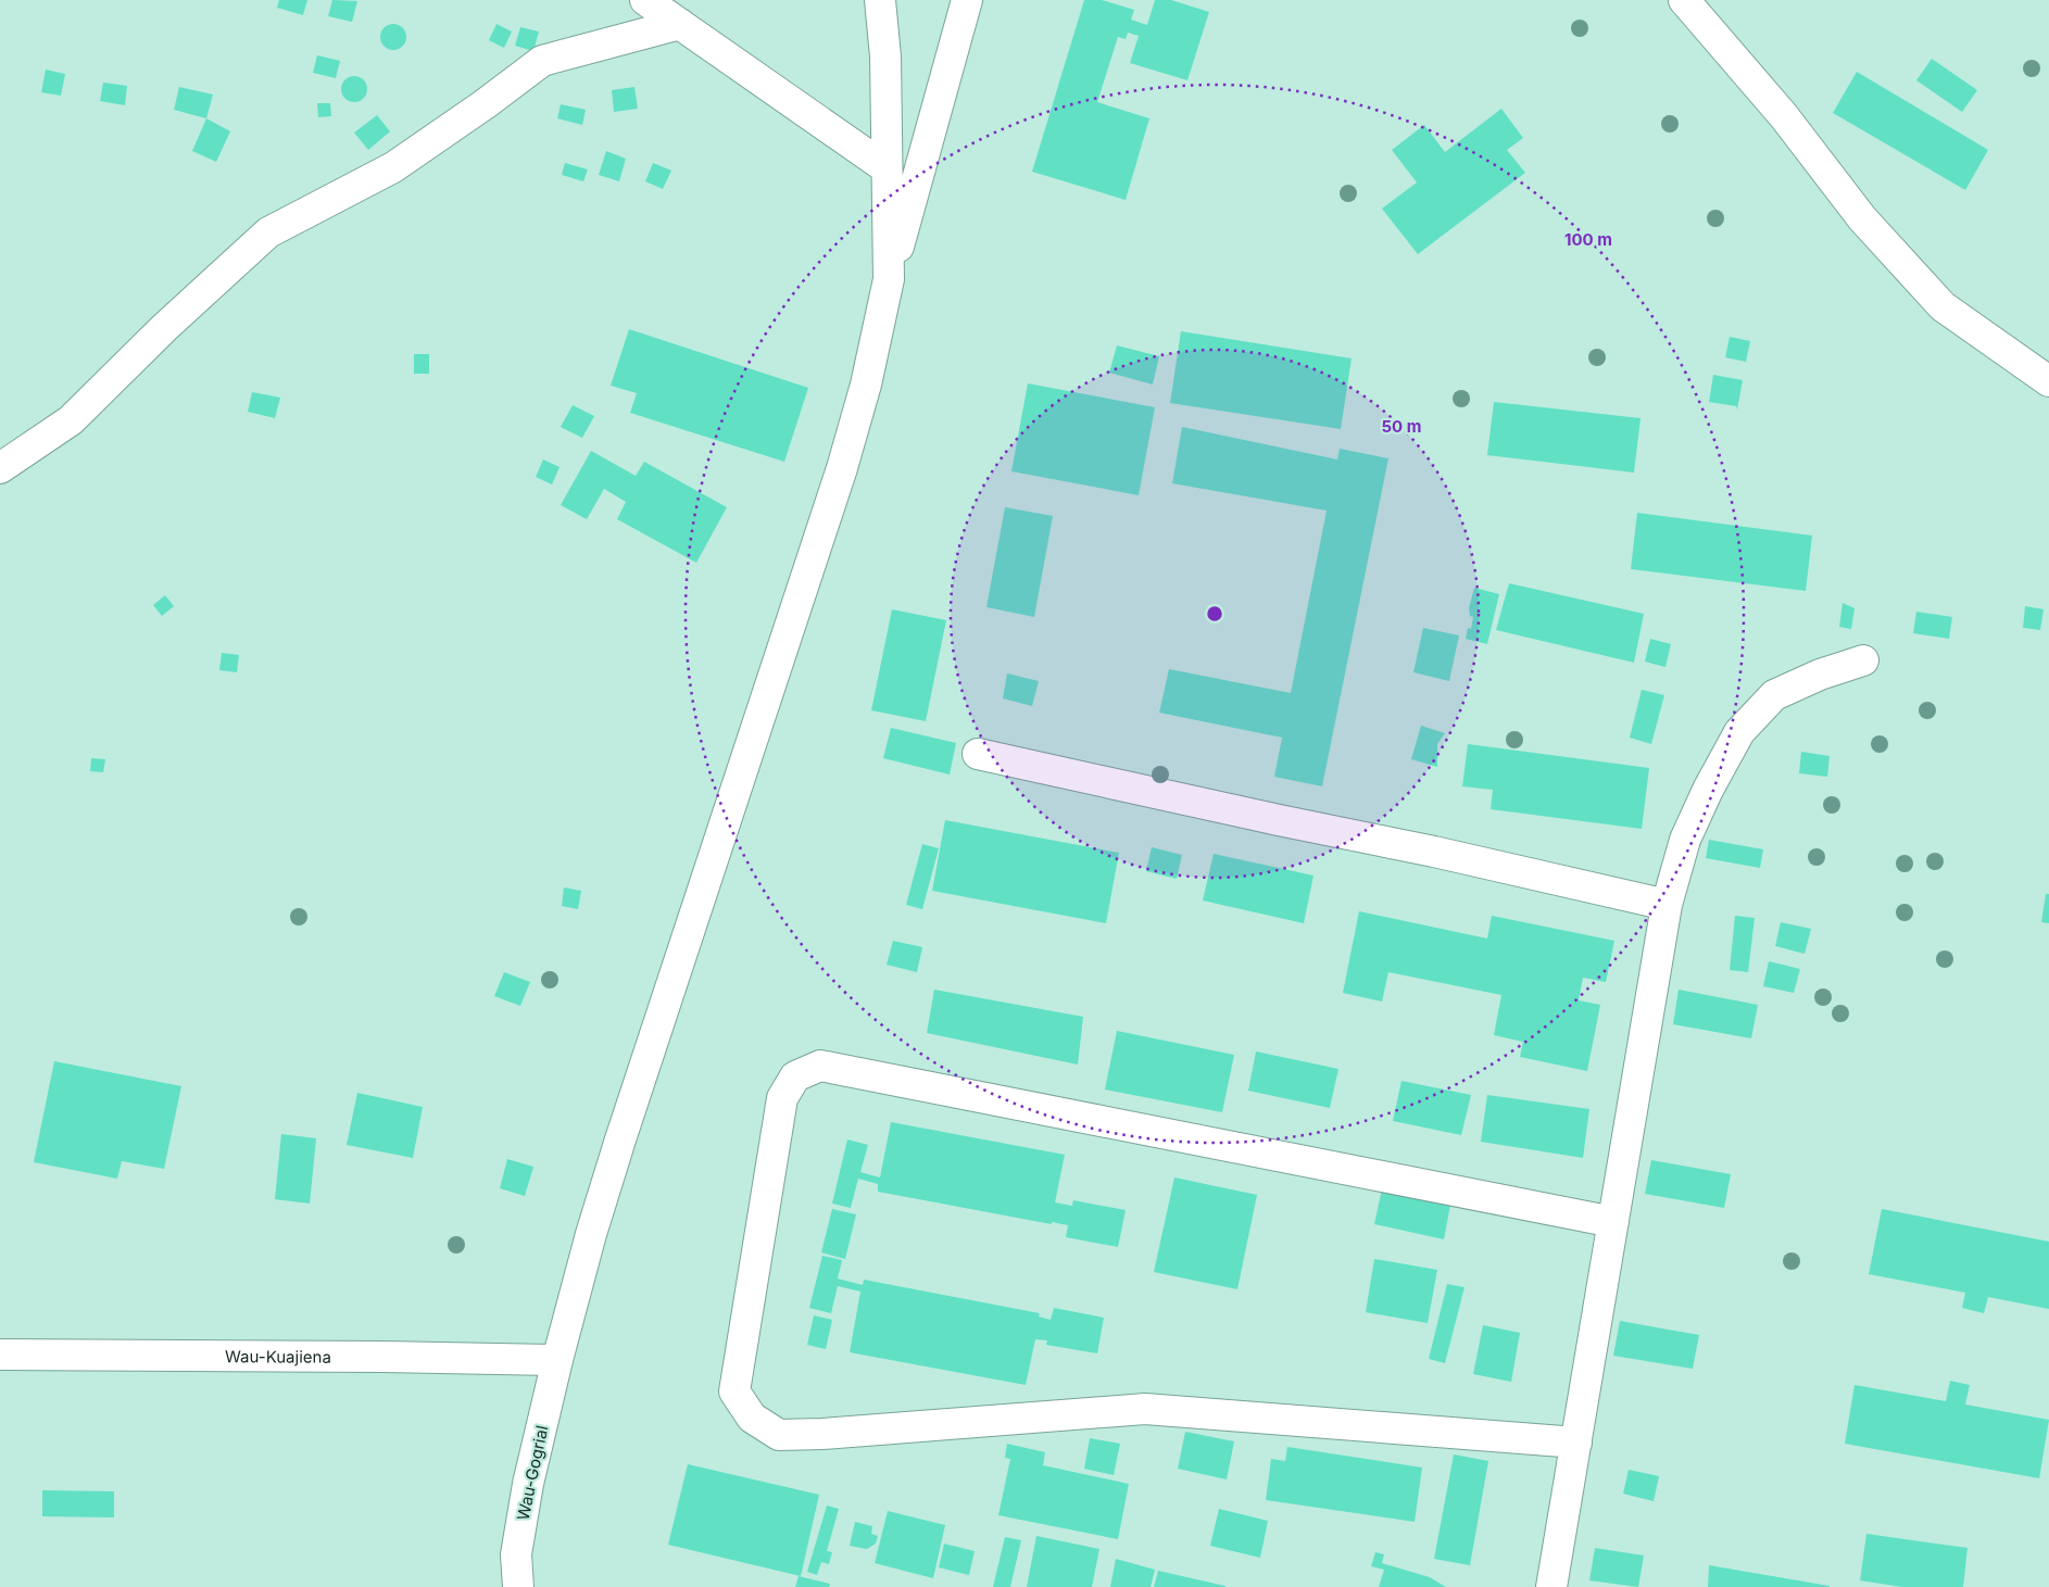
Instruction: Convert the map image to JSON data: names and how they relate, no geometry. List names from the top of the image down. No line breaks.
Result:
{"streets":{"street":["Wau-Kuajiena","Wau-Gogrial"]},"crossings":[["Wau-Kuajiena","Wau-Gogrial"]],"rings":["100 m","50 m"]}
